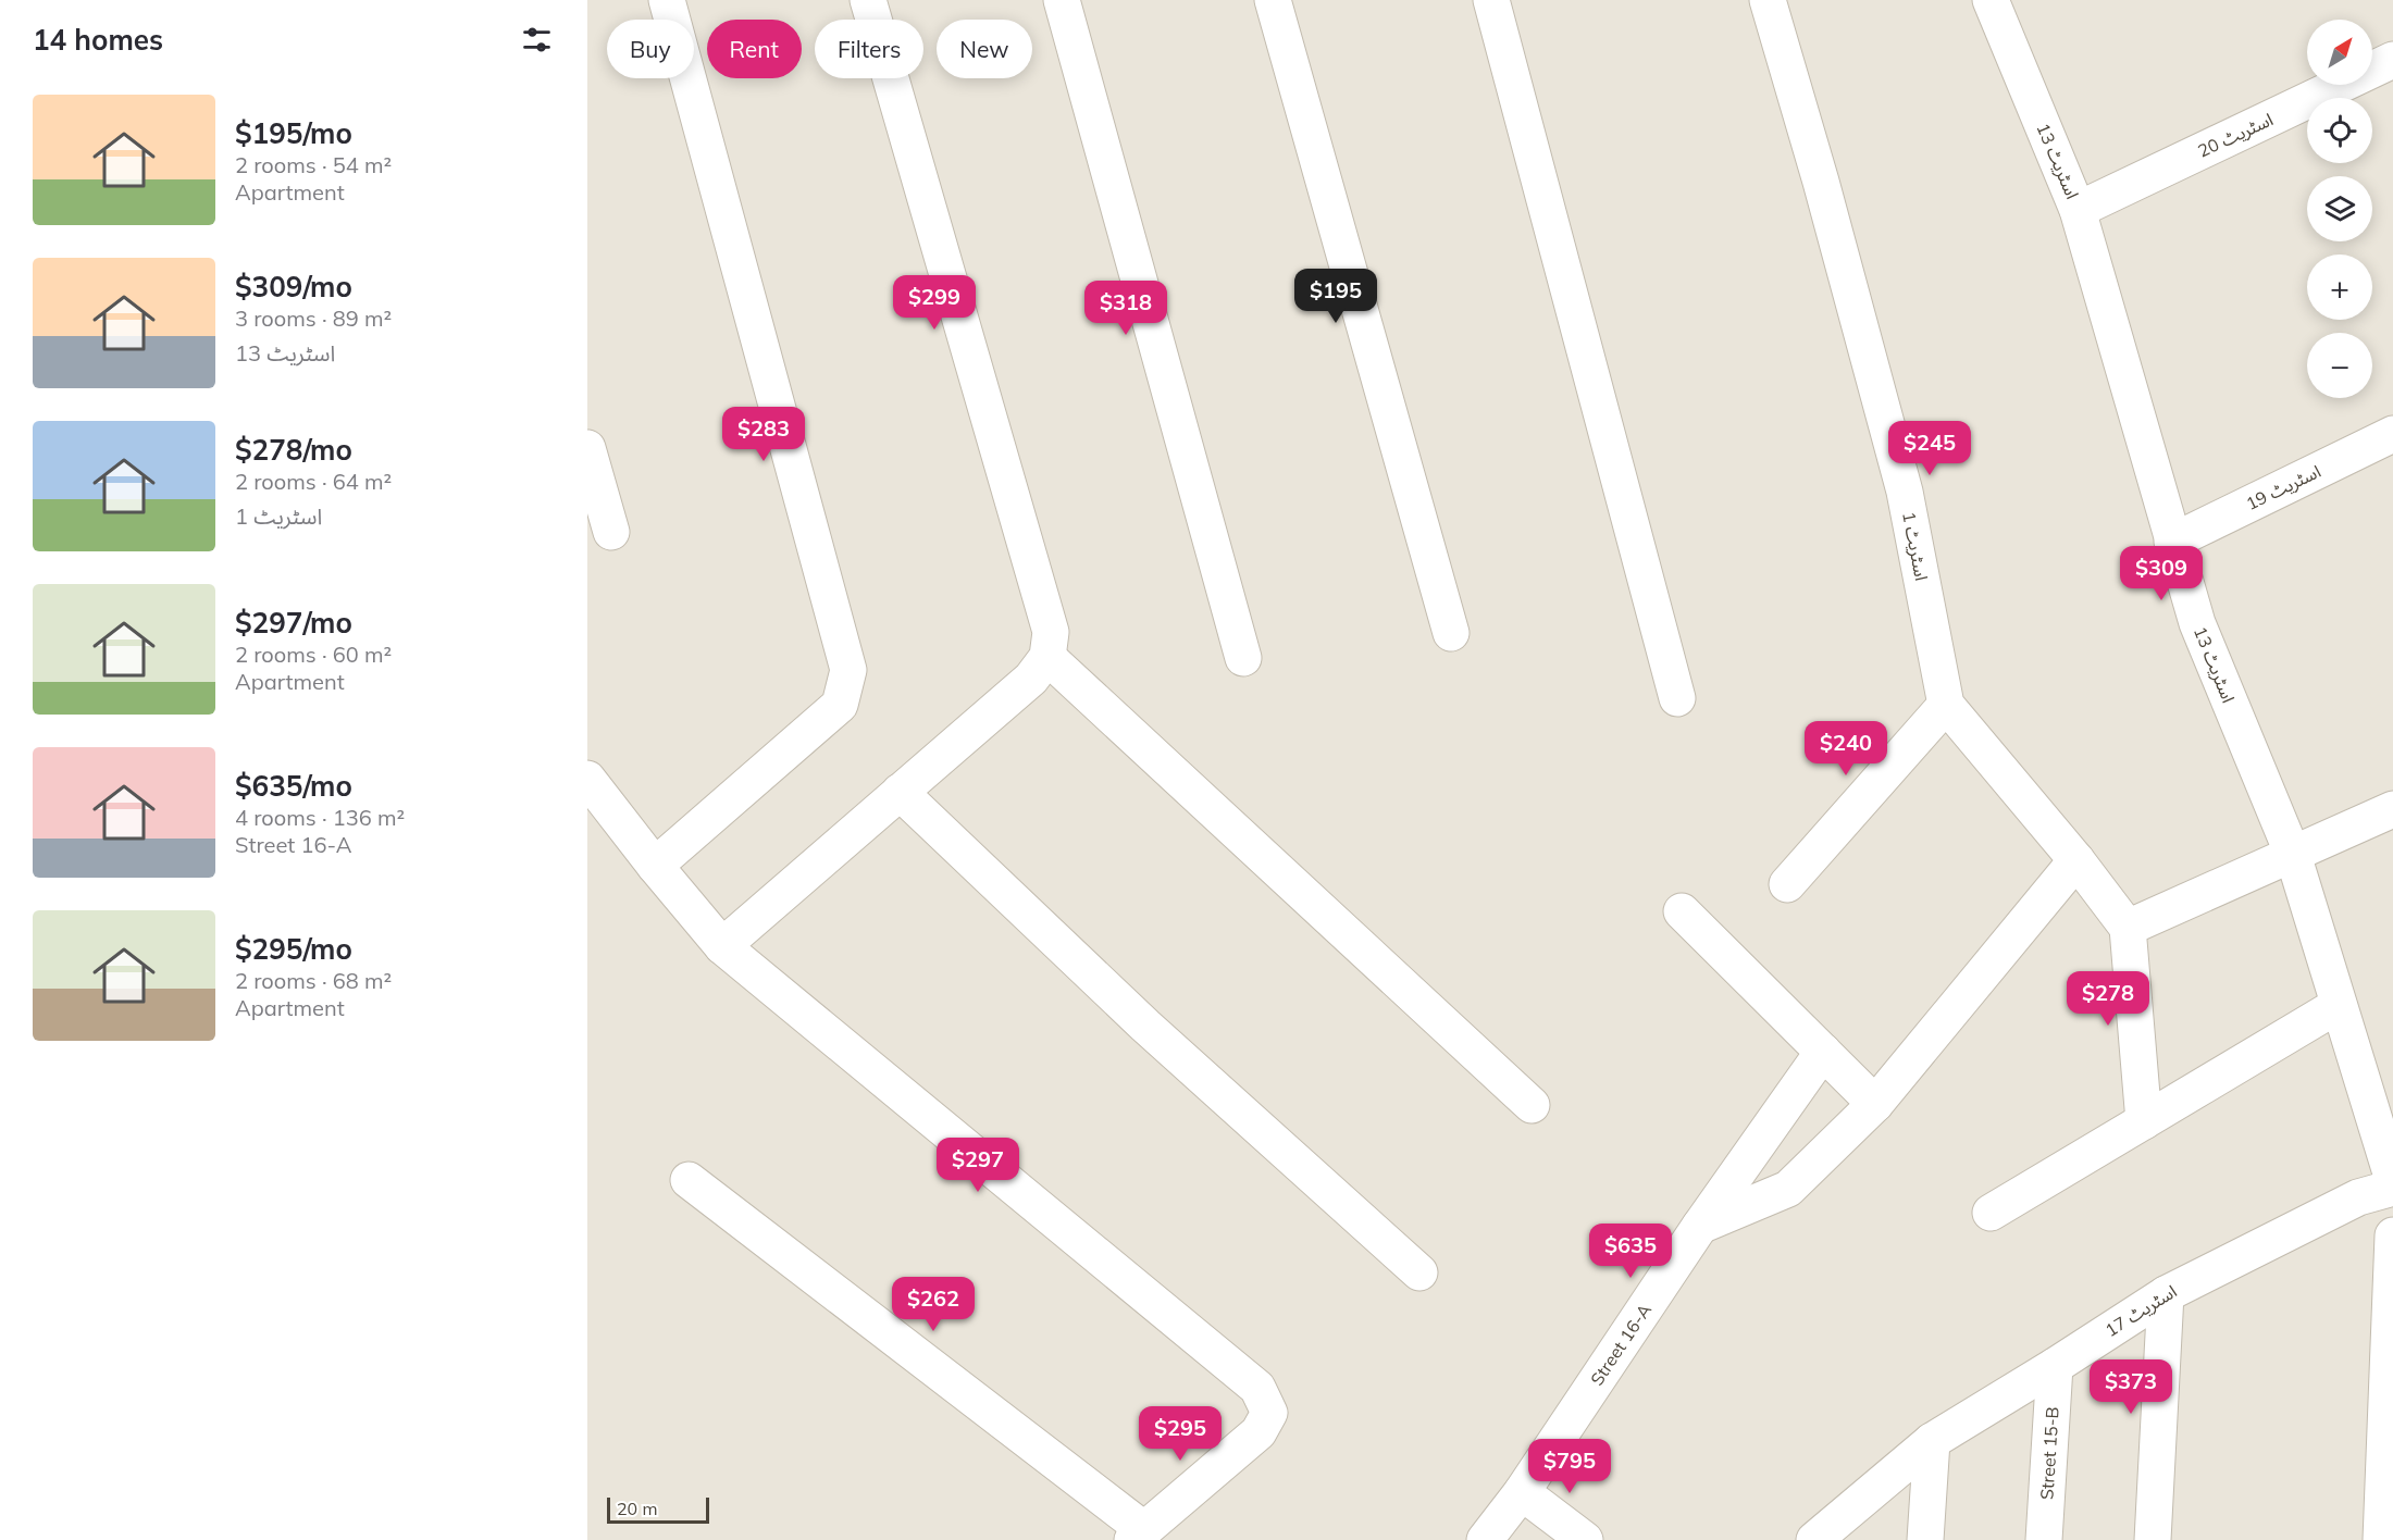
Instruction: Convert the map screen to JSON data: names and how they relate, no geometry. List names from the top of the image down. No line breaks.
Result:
{"streets":{"street":["اسٹریٹ 20","اسٹریٹ 13","اسٹریٹ 19","اسٹریٹ 1","اسٹریٹ 17","Street 16-A","Street 15-B"]},"crossings":[["اسٹریٹ 20","اسٹریٹ 13"],["اسٹریٹ 13","اسٹریٹ 19"],["اسٹریٹ 17","Street 15-B"]],"scale_bar":"20 m","north":"top right","page":{"heading":"14 homes","map_buttons":["+","−"],"chip":["Buy","Rent","Filters","New"],"list":[{"name":"$195/mo","note":"2 rooms · 54 m² · Apartment"},{"name":"$309/mo","note":"3 rooms · 89 m² · اسٹریٹ 13"},{"name":"$278/mo","note":"2 rooms · 64 m² · اسٹریٹ 1"},{"name":"$297/mo","note":"2 rooms · 60 m² · Apartment"},{"name":"$635/mo","note":"4 rooms · 136 m² · Street 16-A"},{"name":"$295/mo","note":"2 rooms · 68 m² · Apartment"}],"price":["$195","$299","$318","$283","$245","$309","$240","$278","$297","$635","$262","$373","$295","$795"],"scale":"20 m"}}
